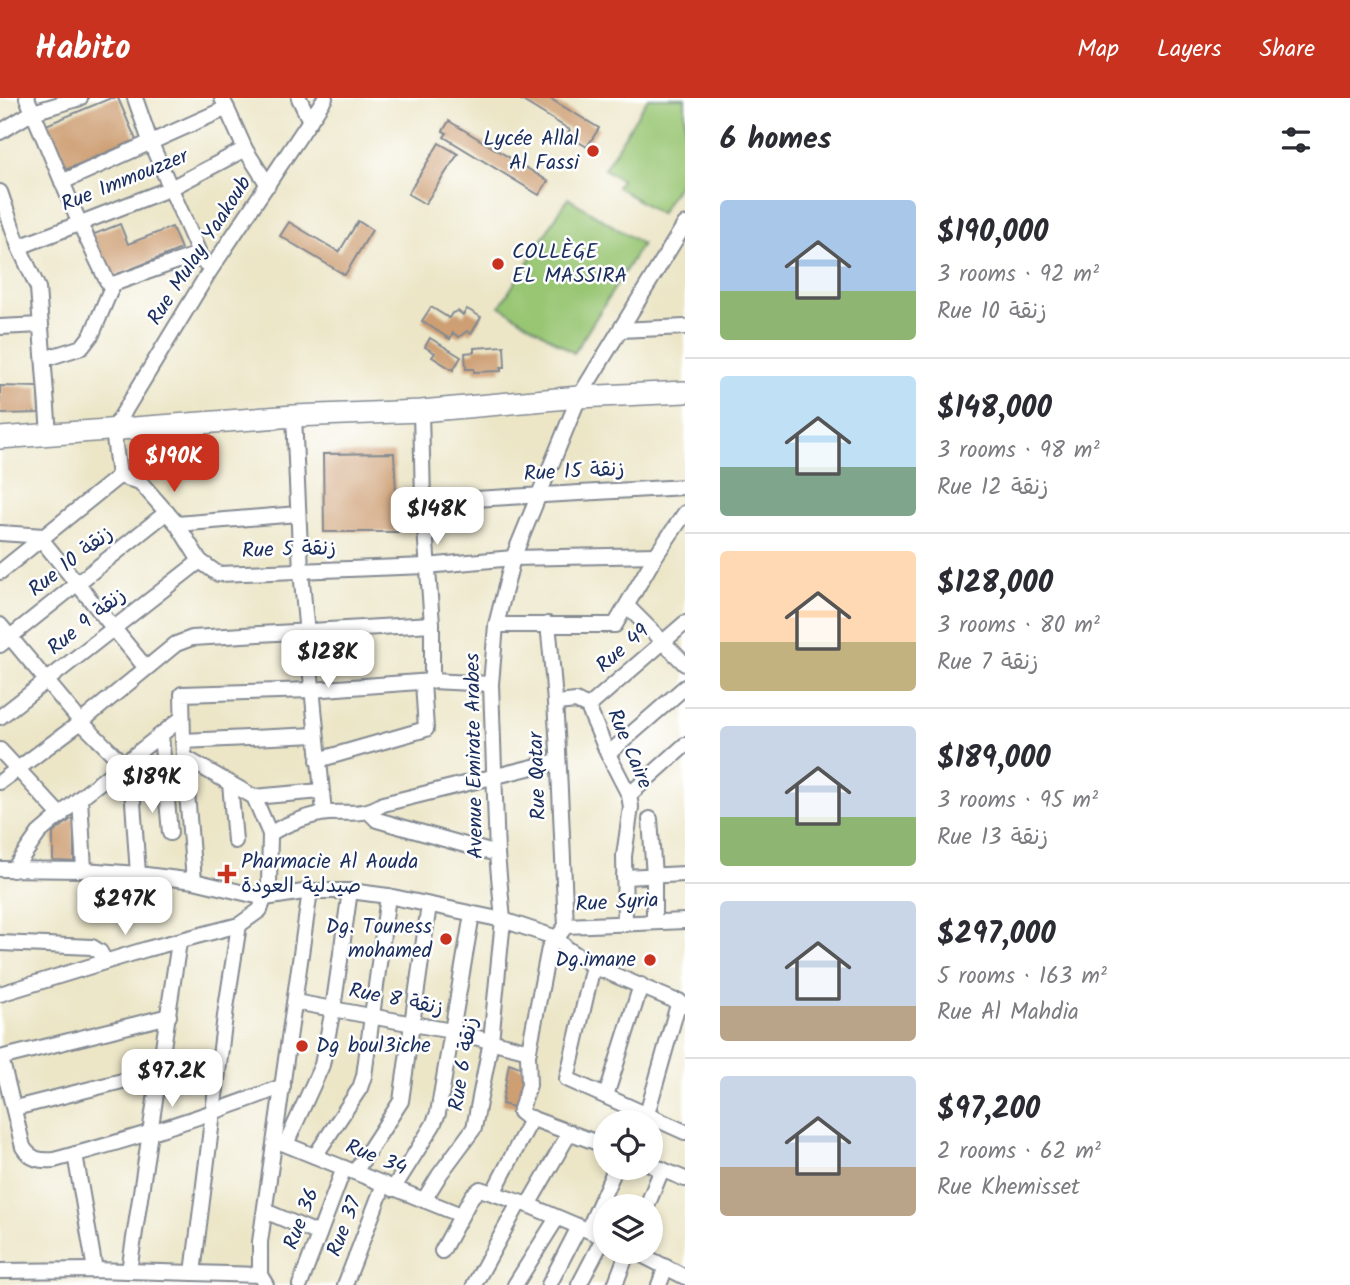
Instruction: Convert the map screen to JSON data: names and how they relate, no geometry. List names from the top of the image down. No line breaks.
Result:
{"streets":{"street":["Rue Immouzzer","Rue Mulay Yaakoub","Rue 15 زنقة","Rue 5 زنقة","Rue 10 زنقة","Rue 9 زنقة","Rue 49","Rue Caire","Avenue Emirate Arabes","Rue Qatar","Rue Syria","Rue 8 زنقة","Rue 6 زنقة","Rue 34","Rue 36","Rue 37"]},"crossings":[["Rue 15 زنقة","Avenue Emirate Arabes"],["Rue 5 زنقة","Rue 9 زنقة"],["Rue 5 زنقة","Avenue Emirate Arabes"],["Rue 49","Rue Caire"],["Rue Caire","Rue Qatar"],["Rue Caire","Rue Syria"],["Avenue Emirate Arabes","Rue 6 زنقة"],["Rue Qatar","Rue Syria"],["Rue 8 زنقة","Rue 6 زنقة"],["Rue 8 زنقة","Rue 36"],["Rue 6 زنقة","Rue 34"],["Rue 34","Rue 36"],["Rue 34","Rue 37"]],"places":{"other":["Lycée Allal Al Fassi","COLLÈGE EL MASSIRA","Dg. Touness mohamed","Dg.imane","Dg boul3iche"],"health":["Pharmacie Al Aouda صيدلية العودة"]},"page":{"header":"Habito","nav":["Map","Layers","Share"],"heading":"6 homes","list":[{"name":"$190,000","note":"3 rooms · 92 m² · Rue 10 زنقة"},{"name":"$148,000","note":"3 rooms · 98 m² · Rue 12 زنقة"},{"name":"$128,000","note":"3 rooms · 80 m² · Rue 7 زنقة"},{"name":"$189,000","note":"3 rooms · 95 m² · Rue 13 زنقة"},{"name":"$297,000","note":"5 rooms · 163 m² · Rue Al Mahdia"},{"name":"$97,200","note":"2 rooms · 62 m² · Rue Khemisset"}],"price":["$190K","$148K","$128K","$189K","$297K","$97.2K"]}}
